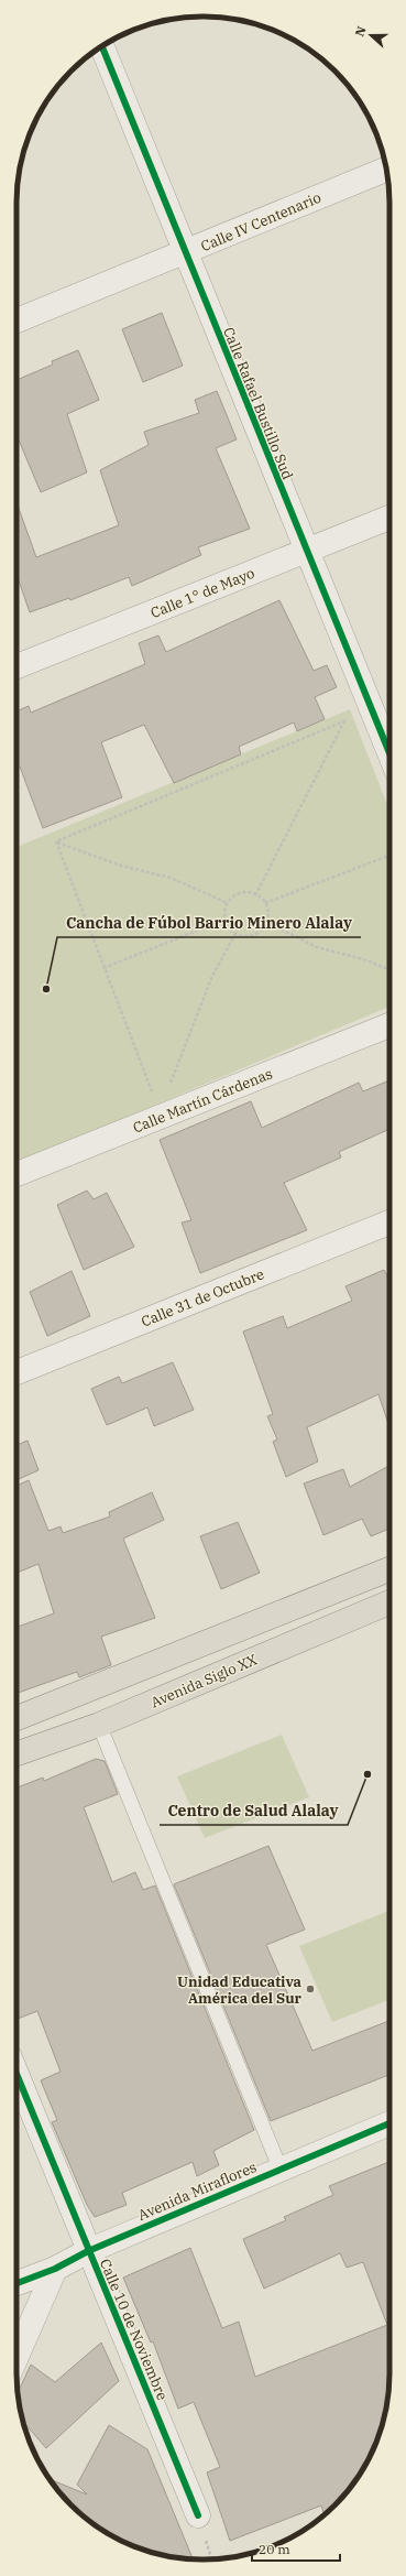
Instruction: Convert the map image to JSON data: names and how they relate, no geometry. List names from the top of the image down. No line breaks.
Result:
{"streets":{"highway":["Avenida Siglo XX"],"street":["Calle IV Centenario","Calle Rafael Bustillo Sud","Calle 1° de Mayo","Calle Martín Cárdenas","Calle 31 de Octubre","Avenida Miraflores","Calle 10 de Noviembre"]},"crossings":[["Calle IV Centenario","Calle Rafael Bustillo Sud"],["Calle Rafael Bustillo Sud","Calle 1° de Mayo"],["Avenida Miraflores","Calle 10 de Noviembre"]],"places":["Cancha de Fúbol Barrio Minero Alalay","Centro de Salud Alalay","Unidad Educativa América del Sur"],"scale_bar":"20 m","north":"left"}
